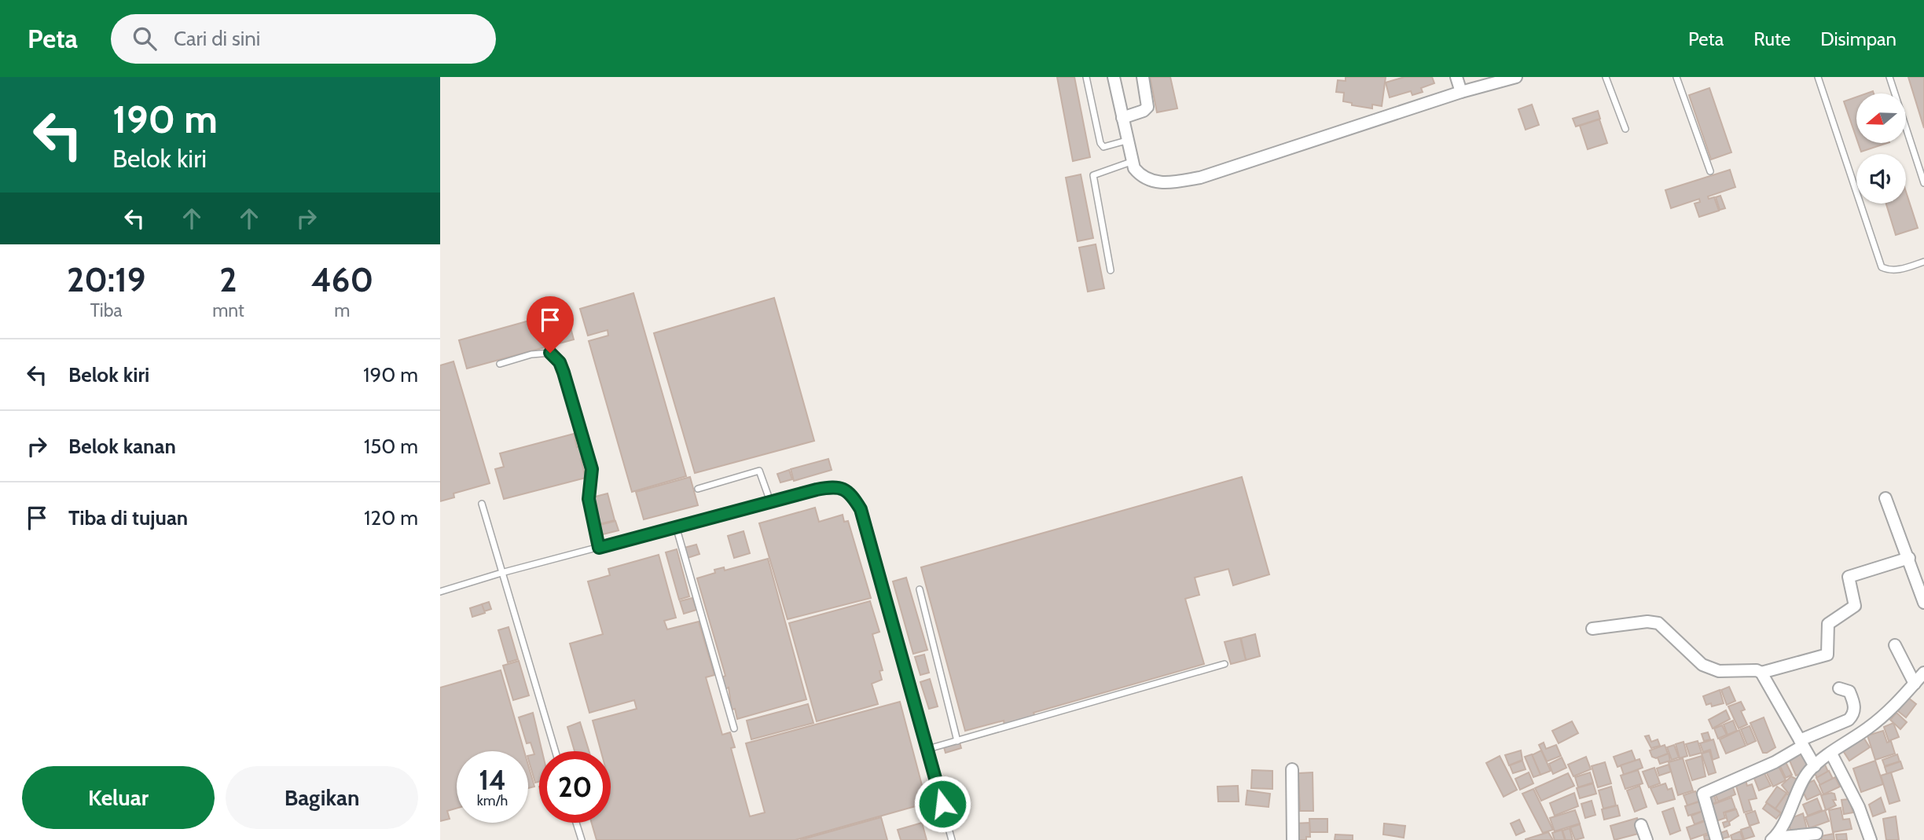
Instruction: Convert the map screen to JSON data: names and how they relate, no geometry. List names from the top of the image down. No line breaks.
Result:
{"north":"left","page":{"header":"Peta","search":"Cari di sini","nav":["Peta","Rute","Disimpan"],"turn":["190 m","Belok kiri"],"eta":["20:19","Tiba","2","mnt","460","m"],"list":[{"name":"Belok kiri","value":"190 m"},{"name":"Belok kanan","value":"150 m"},{"name":"Tiba di tujuan","value":"120 m"}],"speed":"14 km/h","limit":"20","buttons":["Keluar","Bagikan"]}}
